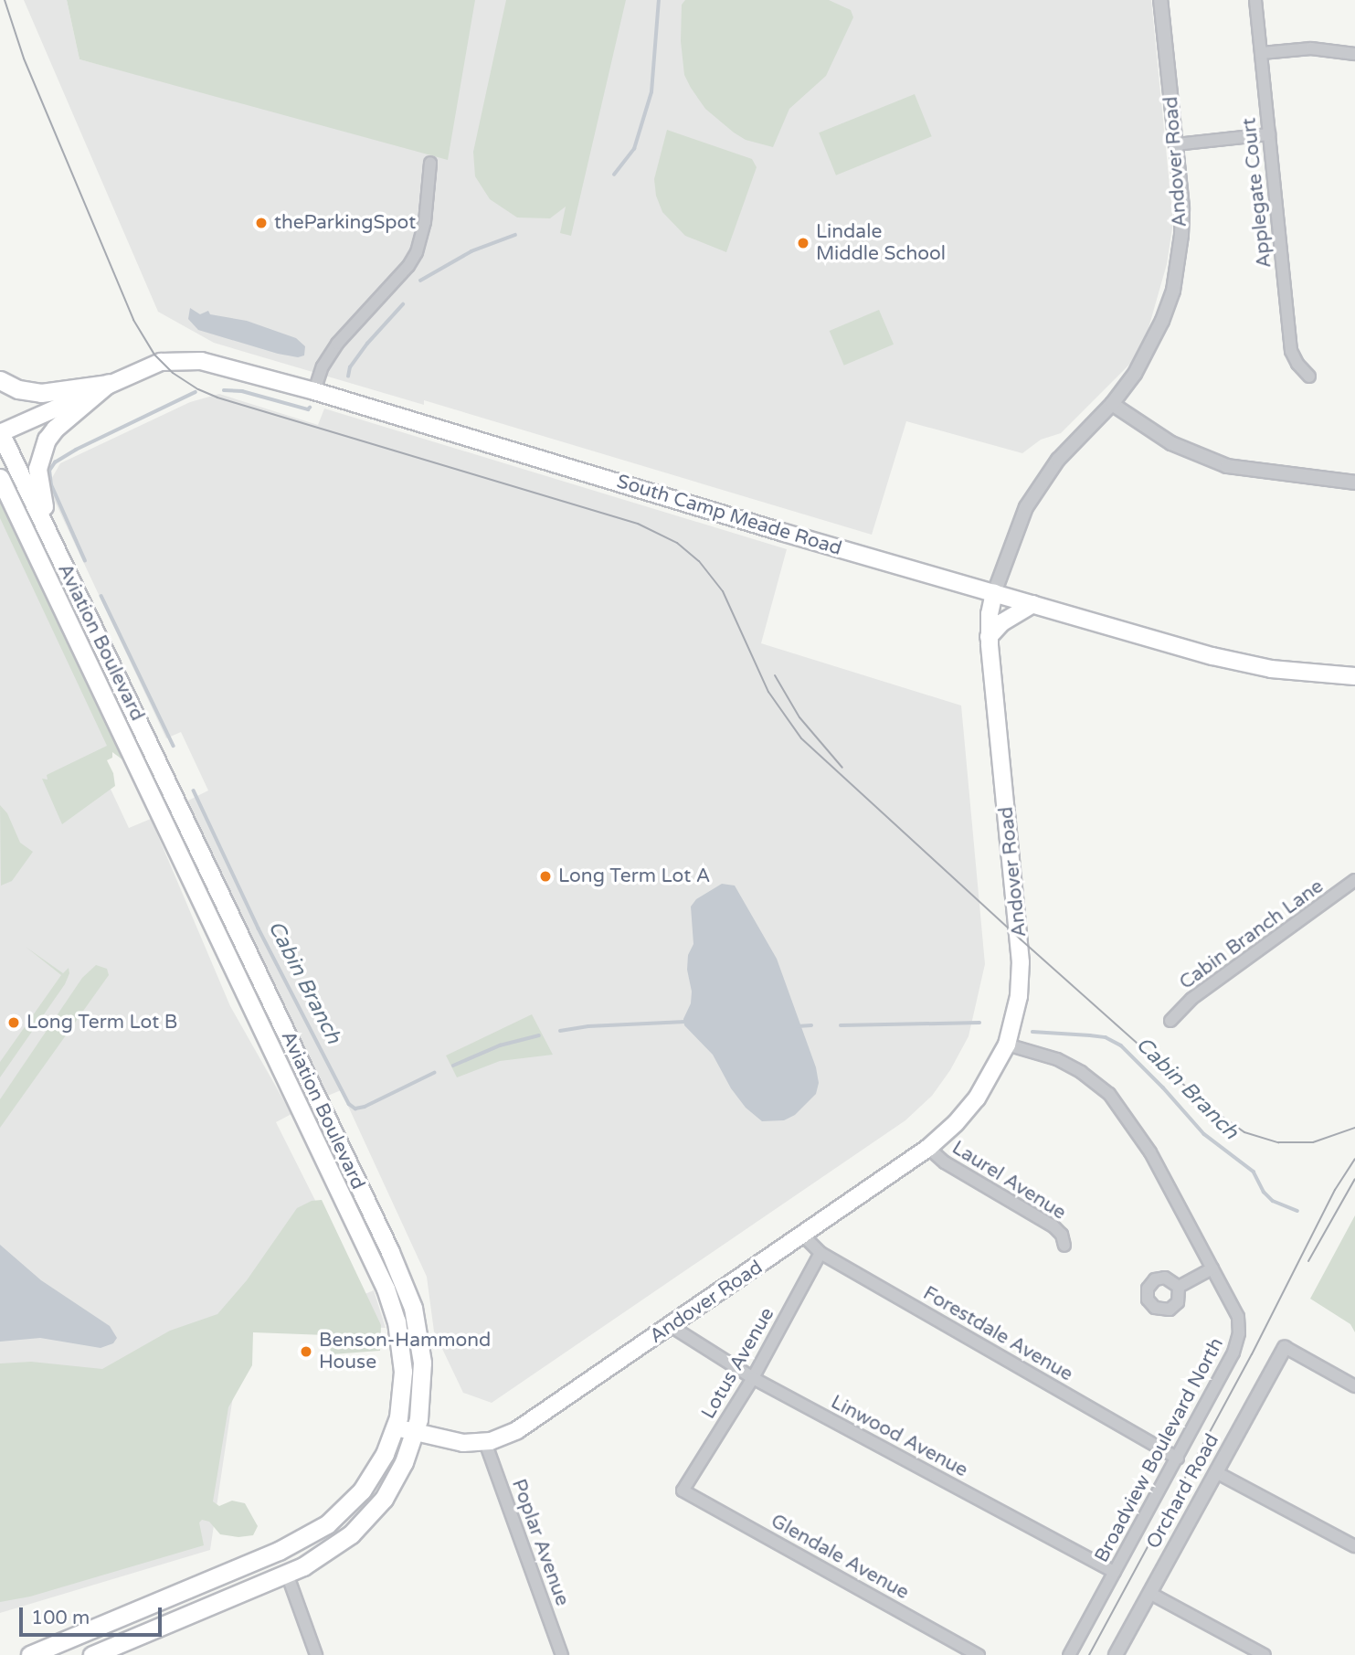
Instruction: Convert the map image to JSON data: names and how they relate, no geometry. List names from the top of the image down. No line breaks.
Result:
{"streets":{"main road":["Andover Road","South Camp Meade Road","Aviation Boulevard"],"street":["Applegate Court","Cabin Branch Lane","Laurel Avenue","Forestdale Avenue","Lotus Avenue","Linwood Avenue","Broadview Boulevard North","Orchard Road","Poplar Avenue","Glendale Avenue"]},"crossings":[["Andover Road","South Camp Meade Road"],["Andover Road","Aviation Boulevard"],["Andover Road","Laurel Avenue"],["Andover Road","Forestdale Avenue"],["Andover Road","Linwood Avenue"],["Andover Road","Broadview Boulevard North"],["Andover Road","Poplar Avenue"],["South Camp Meade Road","Aviation Boulevard"],["Forestdale Avenue","Lotus Avenue"],["Forestdale Avenue","Broadview Boulevard North"],["Lotus Avenue","Linwood Avenue"],["Lotus Avenue","Glendale Avenue"],["Linwood Avenue","Broadview Boulevard North"]],"water":["Cabin Branch"],"places":["theParkingSpot","Lindale Middle School","Long Term Lot A","Long Term Lot B","Benson-Hammond House"],"scale_bar":"100 m"}
